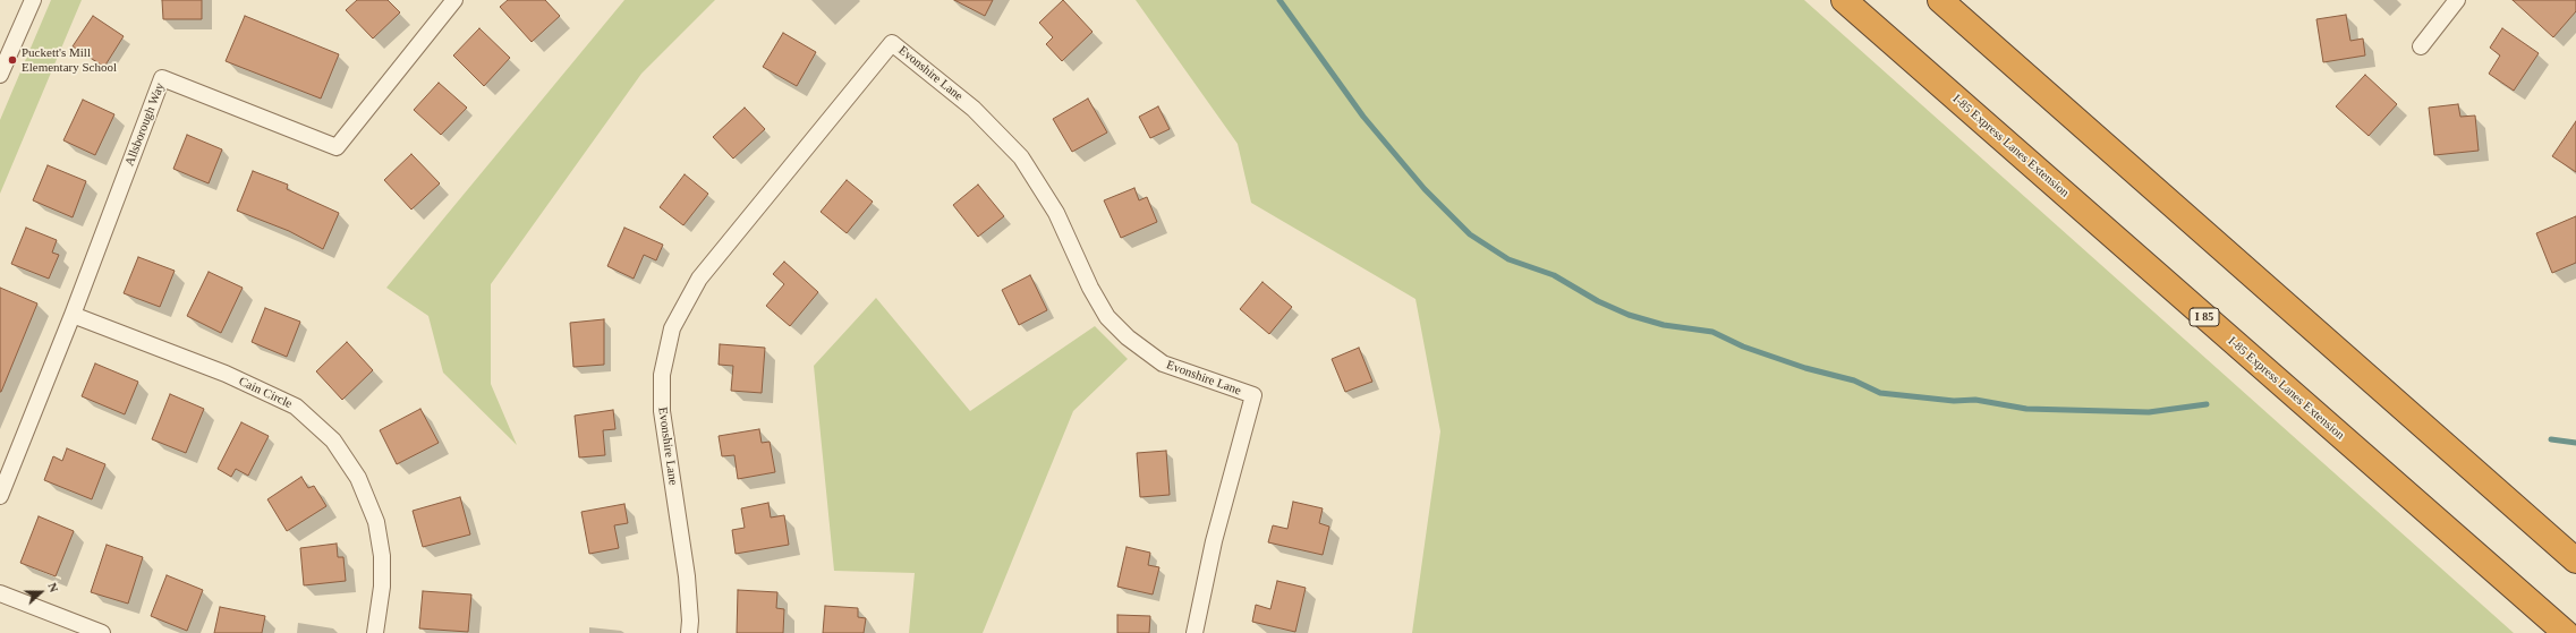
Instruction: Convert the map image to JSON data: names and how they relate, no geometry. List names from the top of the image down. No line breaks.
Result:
{"streets":{"highway":["I-85 Express Lanes Extension","I 85"],"street":["Evonshire Lane","Allsborough Way","Cain Circle"]},"crossings":[["Allsborough Way","Cain Circle"]],"places":["Puckett's Mill Elementary School"],"north":"right"}
